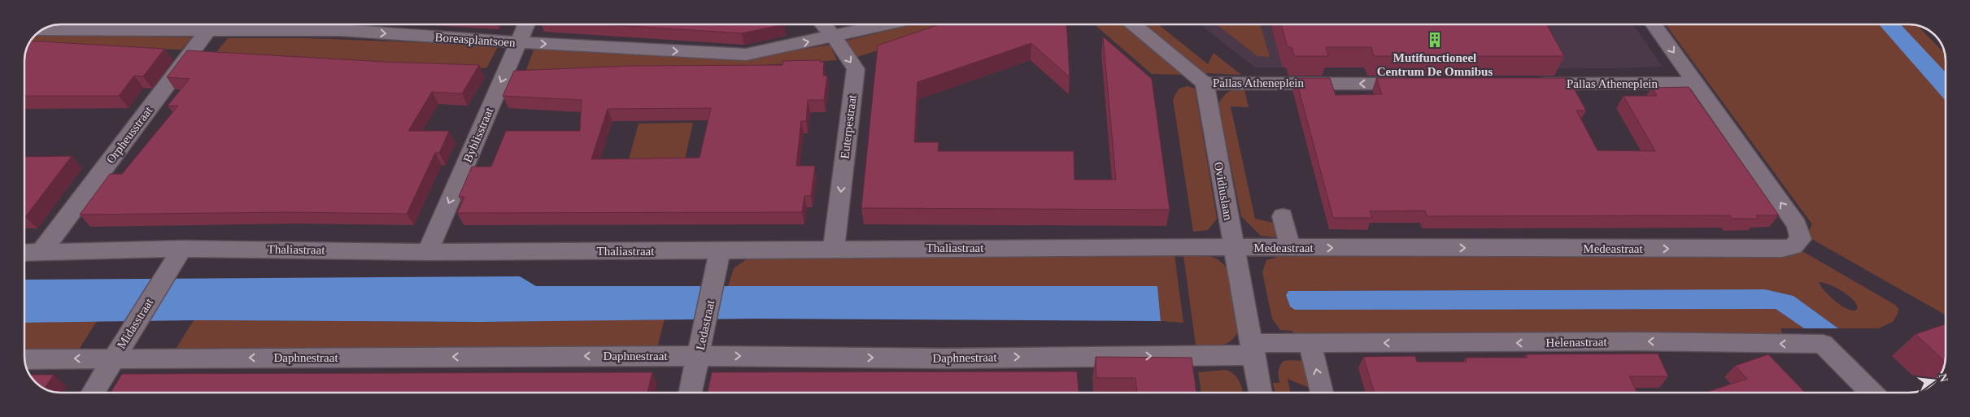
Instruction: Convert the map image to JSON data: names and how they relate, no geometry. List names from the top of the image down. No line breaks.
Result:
{"streets":{"street":["Boreasplantsoen","Pallas Atheneplein","Euterpestraat","Orpheusstraat","Byblisstraat","Ovidiuslaan","Thaliastraat","Medeastraat","Midasstraat","Ledastraat","Helenastraat","Daphnestraat"]},"crossings":[["Boreasplantsoen","Euterpestraat"],["Boreasplantsoen","Byblisstraat"],["Pallas Atheneplein","Ovidiuslaan"],["Pallas Atheneplein","Medeastraat"],["Euterpestraat","Thaliastraat"],["Orpheusstraat","Thaliastraat"],["Byblisstraat","Thaliastraat"],["Ovidiuslaan","Thaliastraat"],["Ovidiuslaan","Medeastraat"],["Ovidiuslaan","Helenastraat"],["Ovidiuslaan","Daphnestraat"],["Thaliastraat","Medeastraat"],["Thaliastraat","Midasstraat"],["Thaliastraat","Ledastraat"],["Midasstraat","Daphnestraat"],["Ledastraat","Daphnestraat"],["Helenastraat","Daphnestraat"]],"one_way":["Boreasplantsoen","Pallas Atheneplein","Euterpestraat","Byblisstraat","Helenastraat"],"places":{"building":["Mutifunctioneel Centrum De Omnibus"]},"north":"right"}
